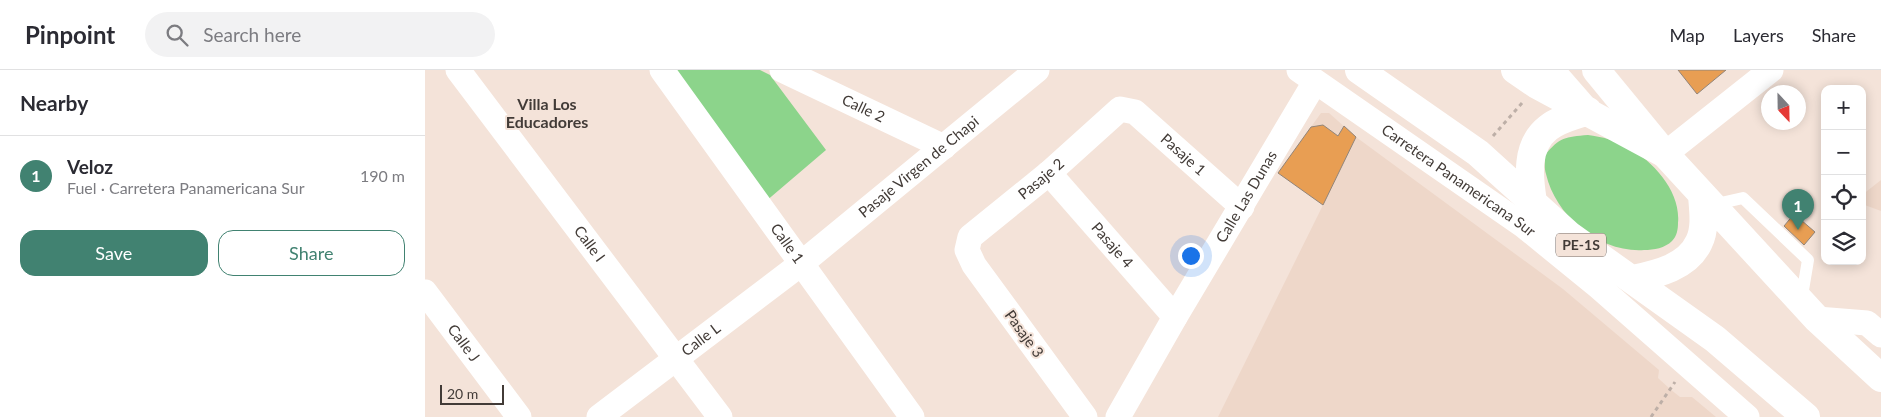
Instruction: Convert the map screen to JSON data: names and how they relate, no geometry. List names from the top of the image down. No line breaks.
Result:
{"streets":{"main road":["Carretera Panamericana Sur","PE-1S"],"street":["Calle 2","Pasaje 1","Pasaje Virgen de Chapi","Pasaje 2","Calle Las Dunas","Calle I","Calle 1","Pasaje 4","Pasaje 3","Calle L","Calle J"]},"crossings":[["Calle 2","Pasaje Virgen de Chapi"],["Pasaje 1","Pasaje 2"],["Pasaje 1","Calle Las Dunas"],["Pasaje Virgen de Chapi","Calle 1"],["Pasaje Virgen de Chapi","Calle L"],["Pasaje 2","Pasaje 4"],["Pasaje 2","Pasaje 3"],["Carretera Panamericana Sur","Calle Las Dunas"],["Calle Las Dunas","Pasaje 4"],["Calle I","Calle L"],["Calle 1","Calle L"]],"districts":["Villa Los Educadores"],"scale_bar":"20 m","north":"bottom","page":{"header":"Pinpoint","search":"Search here","nav":["Map","Layers","Share"],"heading":"Nearby","map_buttons":["+","−"],"list":[{"mark":"1","name":"Veloz","note":"Fuel · Carretera Panamericana Sur","value":"190 m"}],"pins":"1","buttons":["Save","Share"],"scale":"20 m"}}
